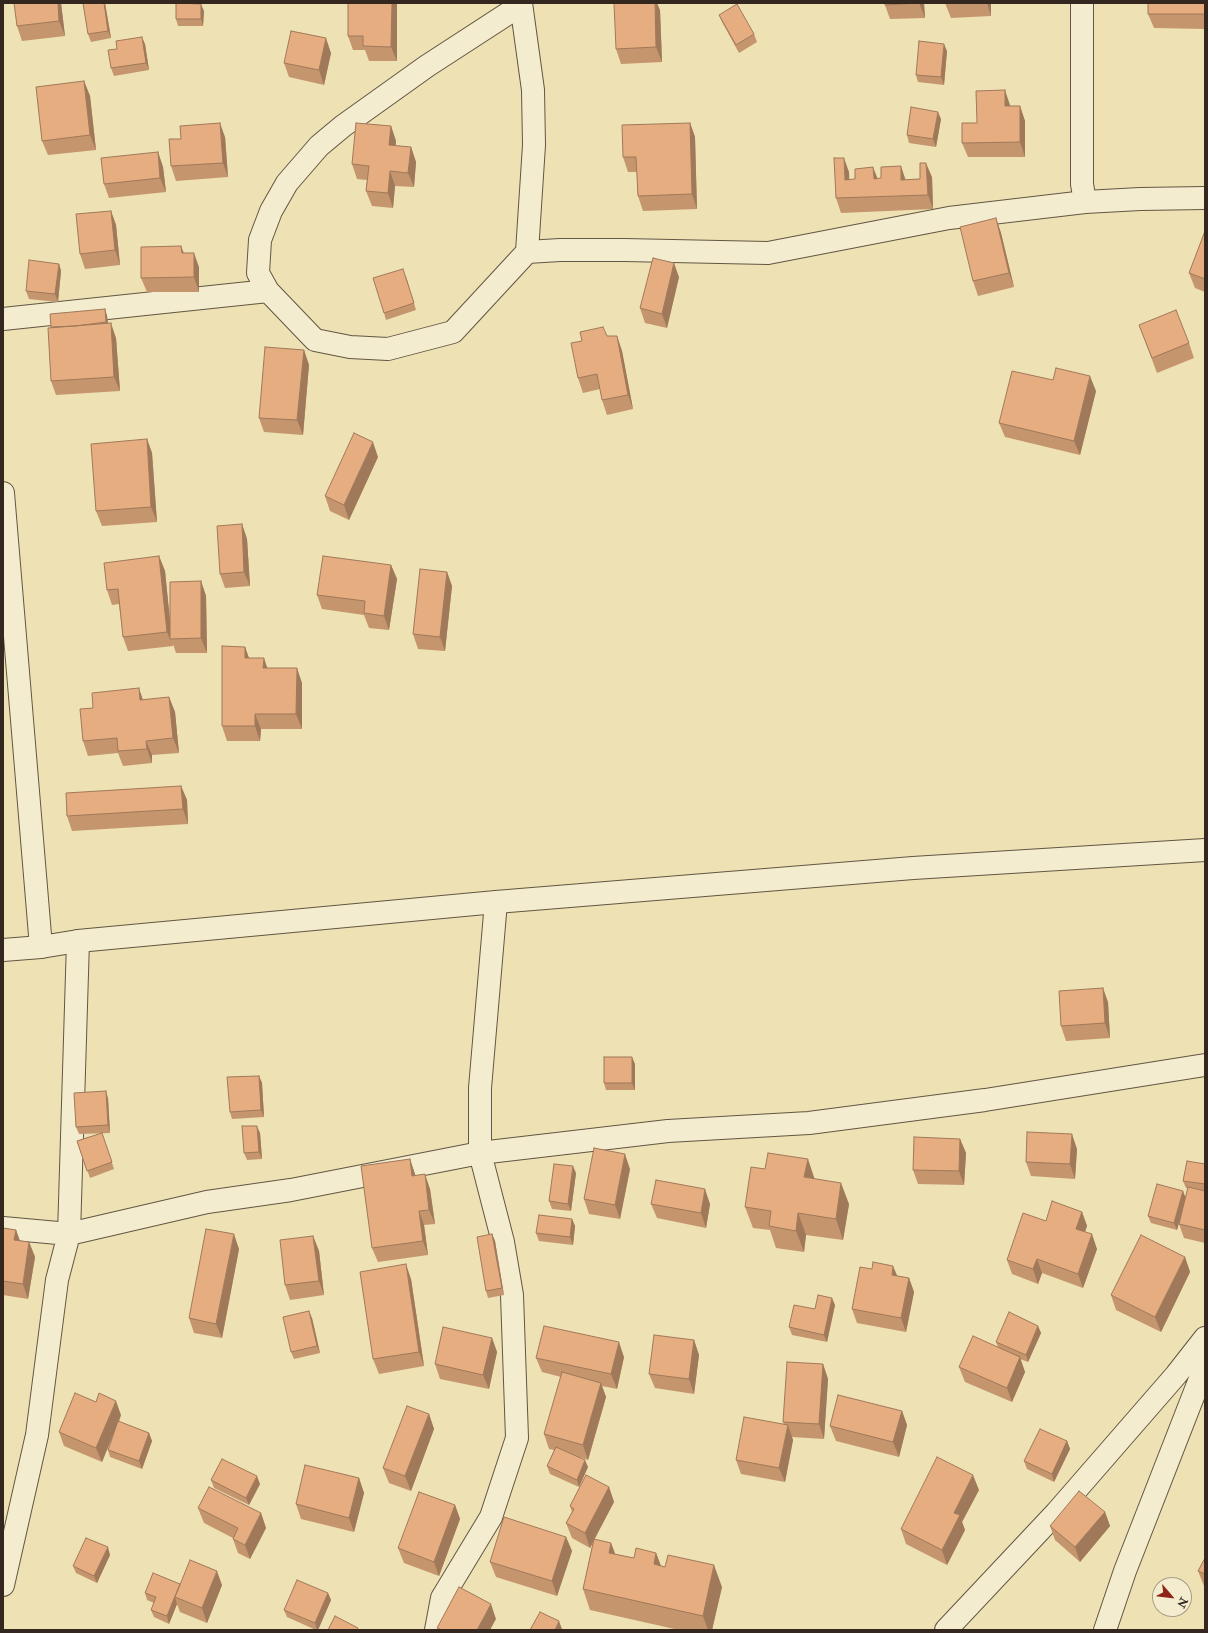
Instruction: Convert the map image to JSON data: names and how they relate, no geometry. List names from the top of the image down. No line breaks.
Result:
{"north":"bottom right"}
